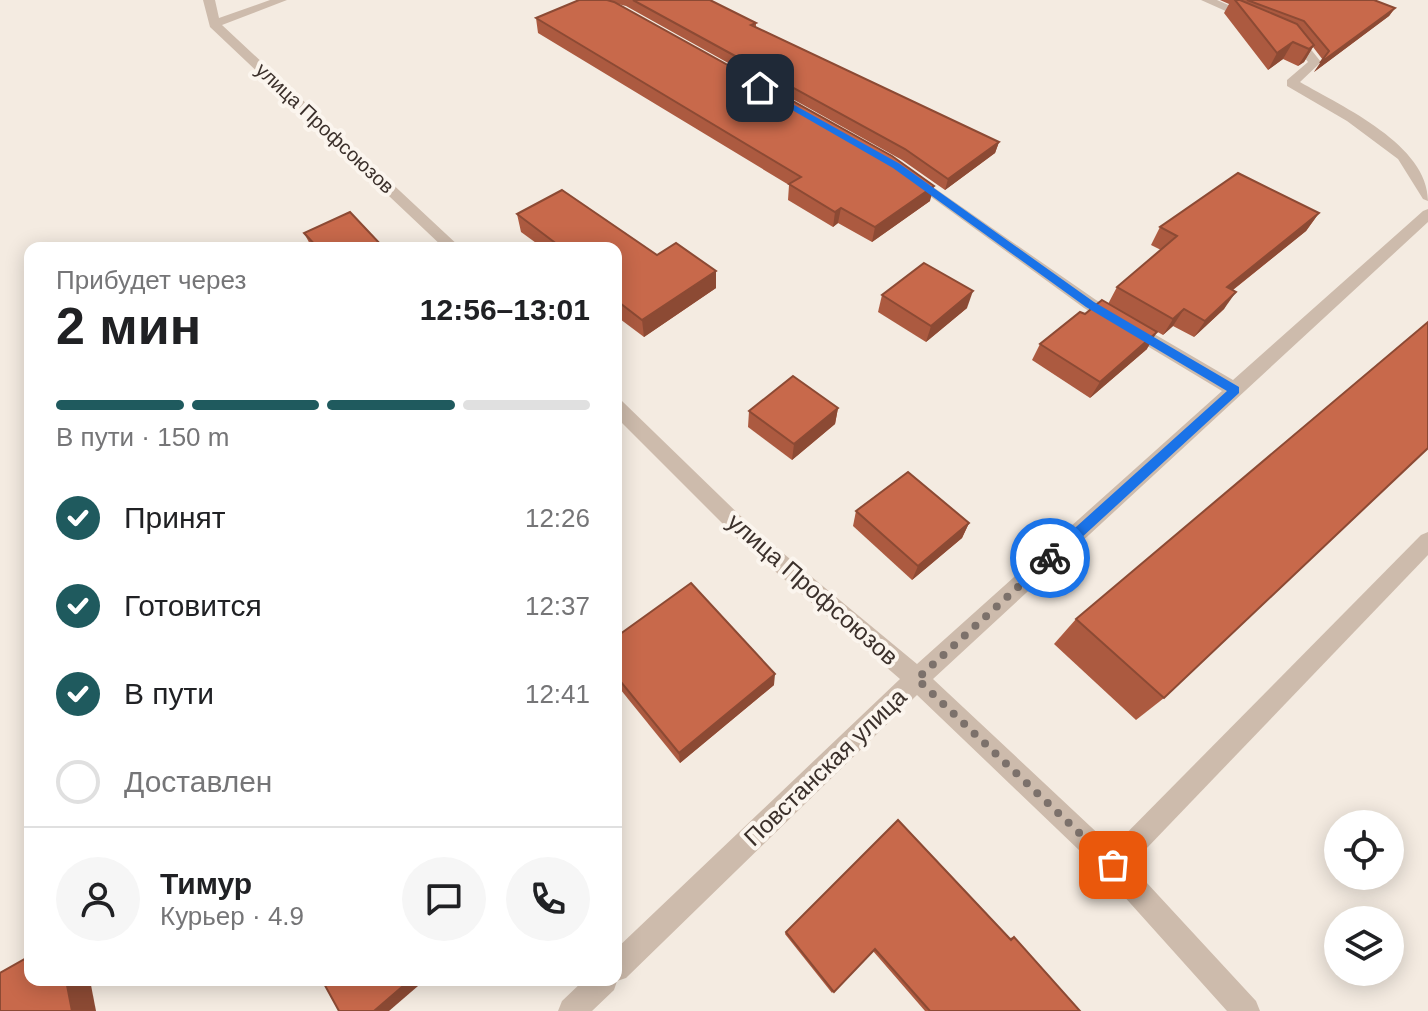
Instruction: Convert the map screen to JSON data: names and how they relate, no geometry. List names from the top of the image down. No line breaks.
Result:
{"streets":{"street":["улица Профсоюзов","Повстанская улица"]},"crossings":[["улица Профсоюзов","Повстанская улица"]],"page":{"heading":["2 мин","Прибудет через","12:56–13:01"],"panel":["Тимур","Курьер · 4.9"],"bar":"В пути · 150 m","list":[["Принят","12:26"],["Готовится","12:37"],["В пути","12:41"],"Доставлен"]}}
